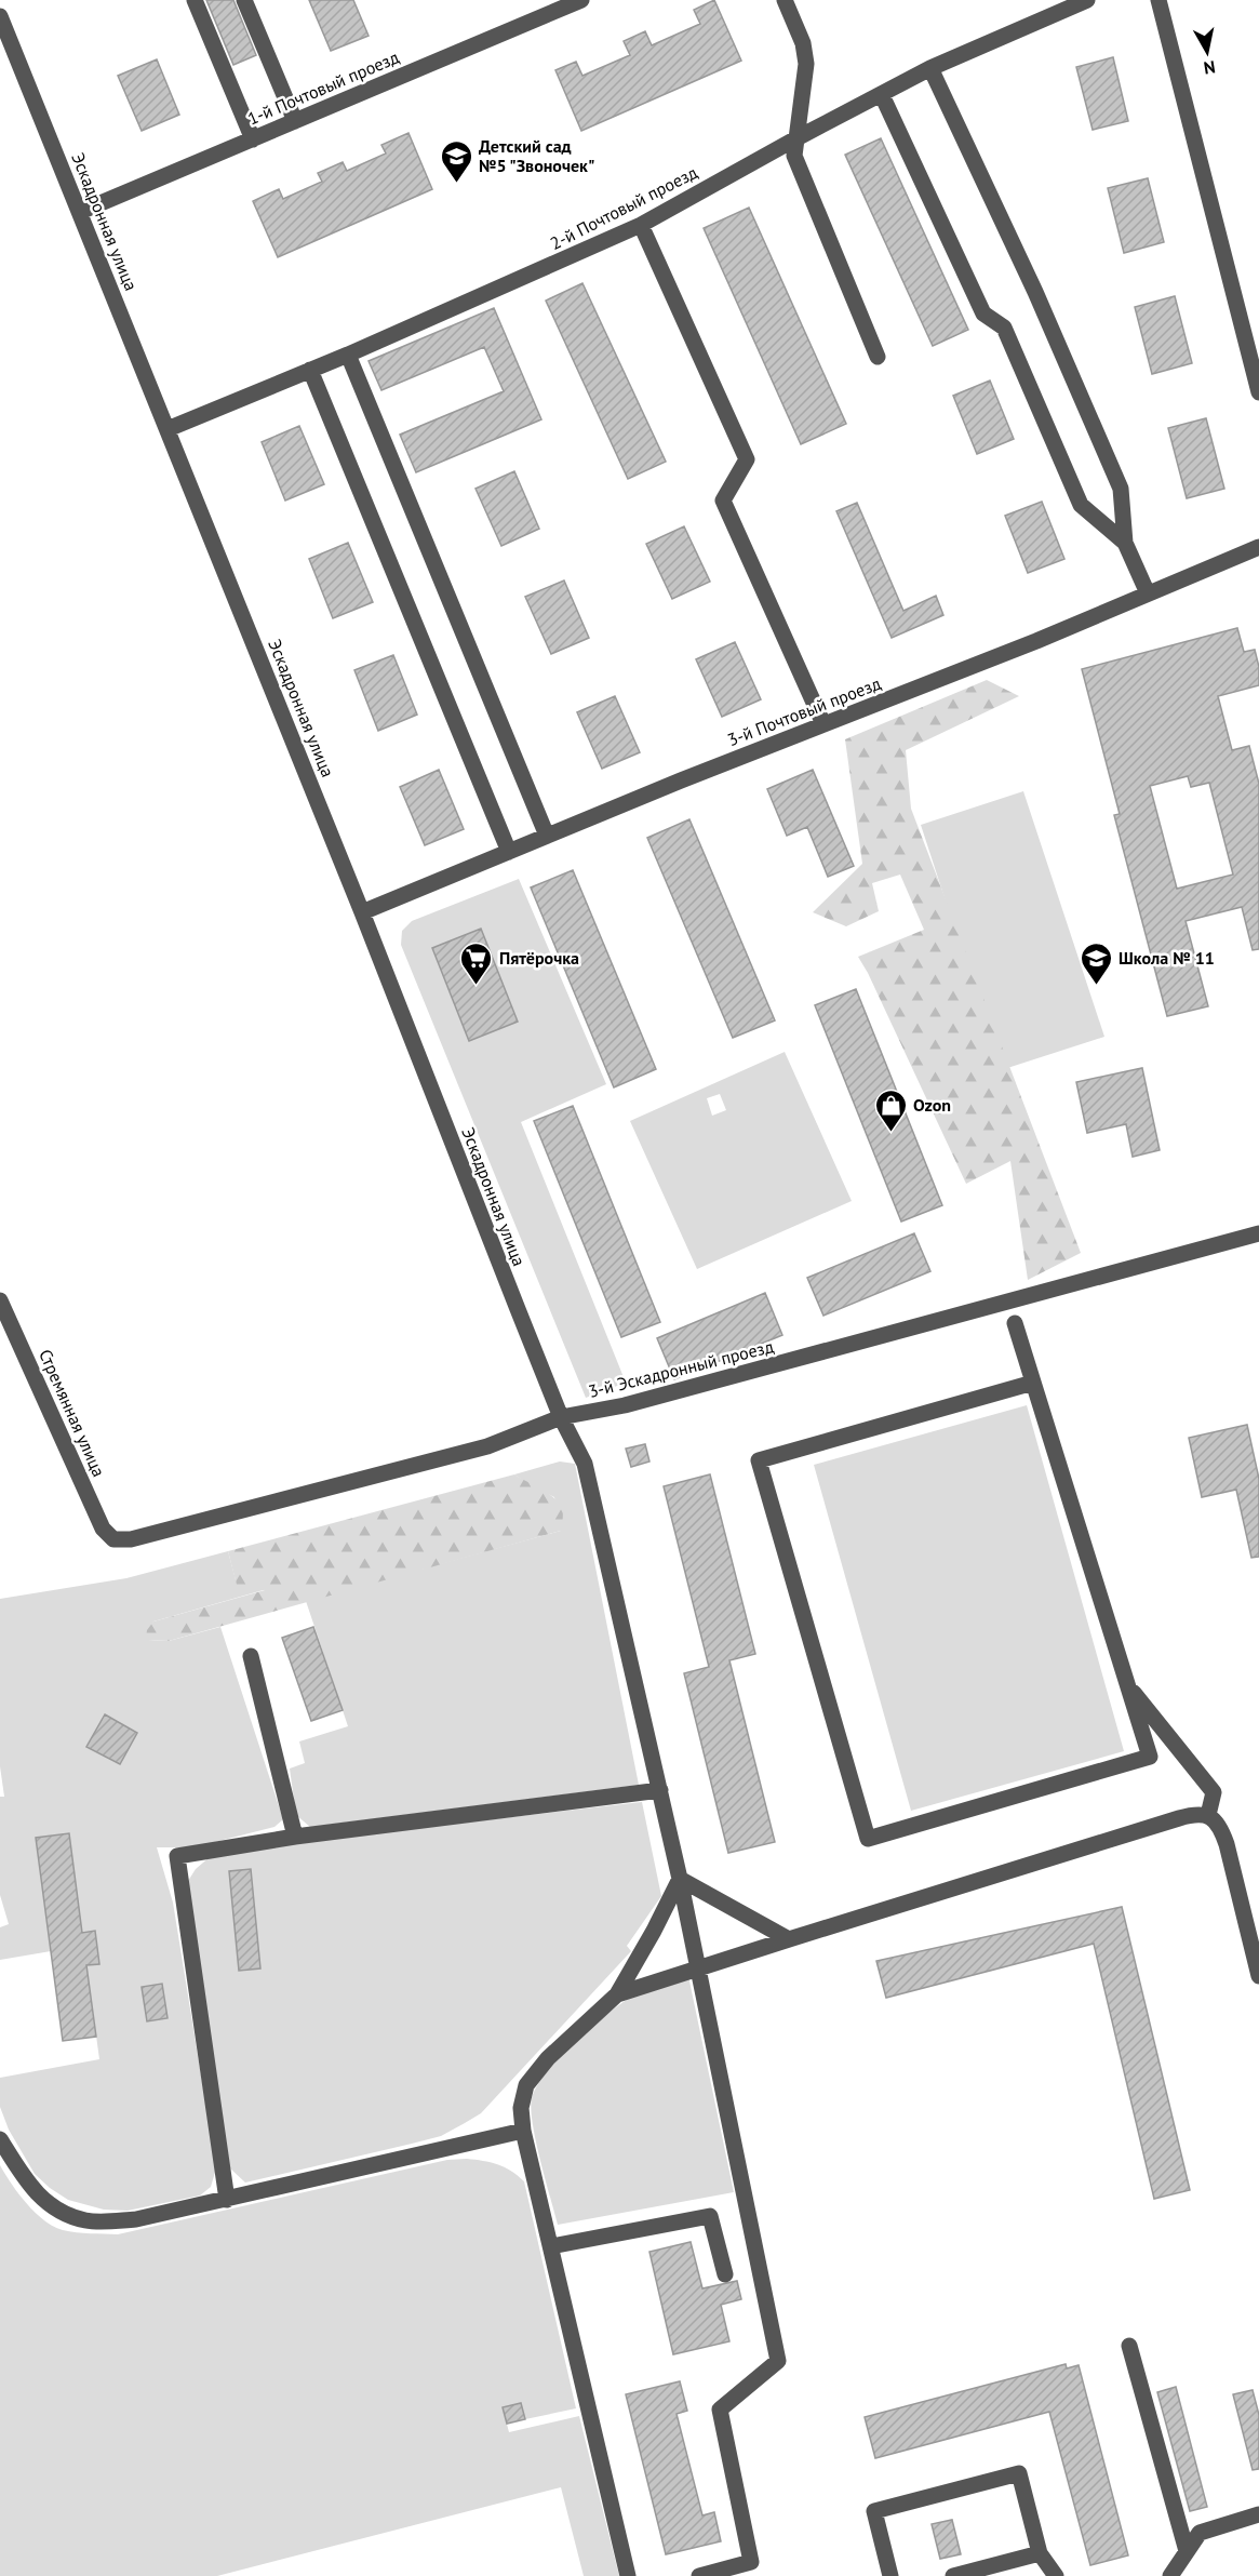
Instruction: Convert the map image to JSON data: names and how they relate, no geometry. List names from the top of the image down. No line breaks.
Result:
{"streets":{"street":["1-й Почтовый проезд","2-й Почтовый проезд","Эскадронная улица","3-й Почтовый проезд","3-й Эскадронный проезд","Стремянная улица"]},"crossings":[["1-й Почтовый проезд","Эскадронная улица"],["2-й Почтовый проезд","Эскадронная улица"],["Эскадронная улица","3-й Почтовый проезд"],["Эскадронная улица","3-й Эскадронный проезд"],["3-й Эскадронный проезд","Стремянная улица"]],"places":{"school or university":["Детский сад №5 \"Звоночек\"","Школа № 11"],"supermarket":["Пятёрочка"],"shop":["Ozon"]},"north":"bottom"}
